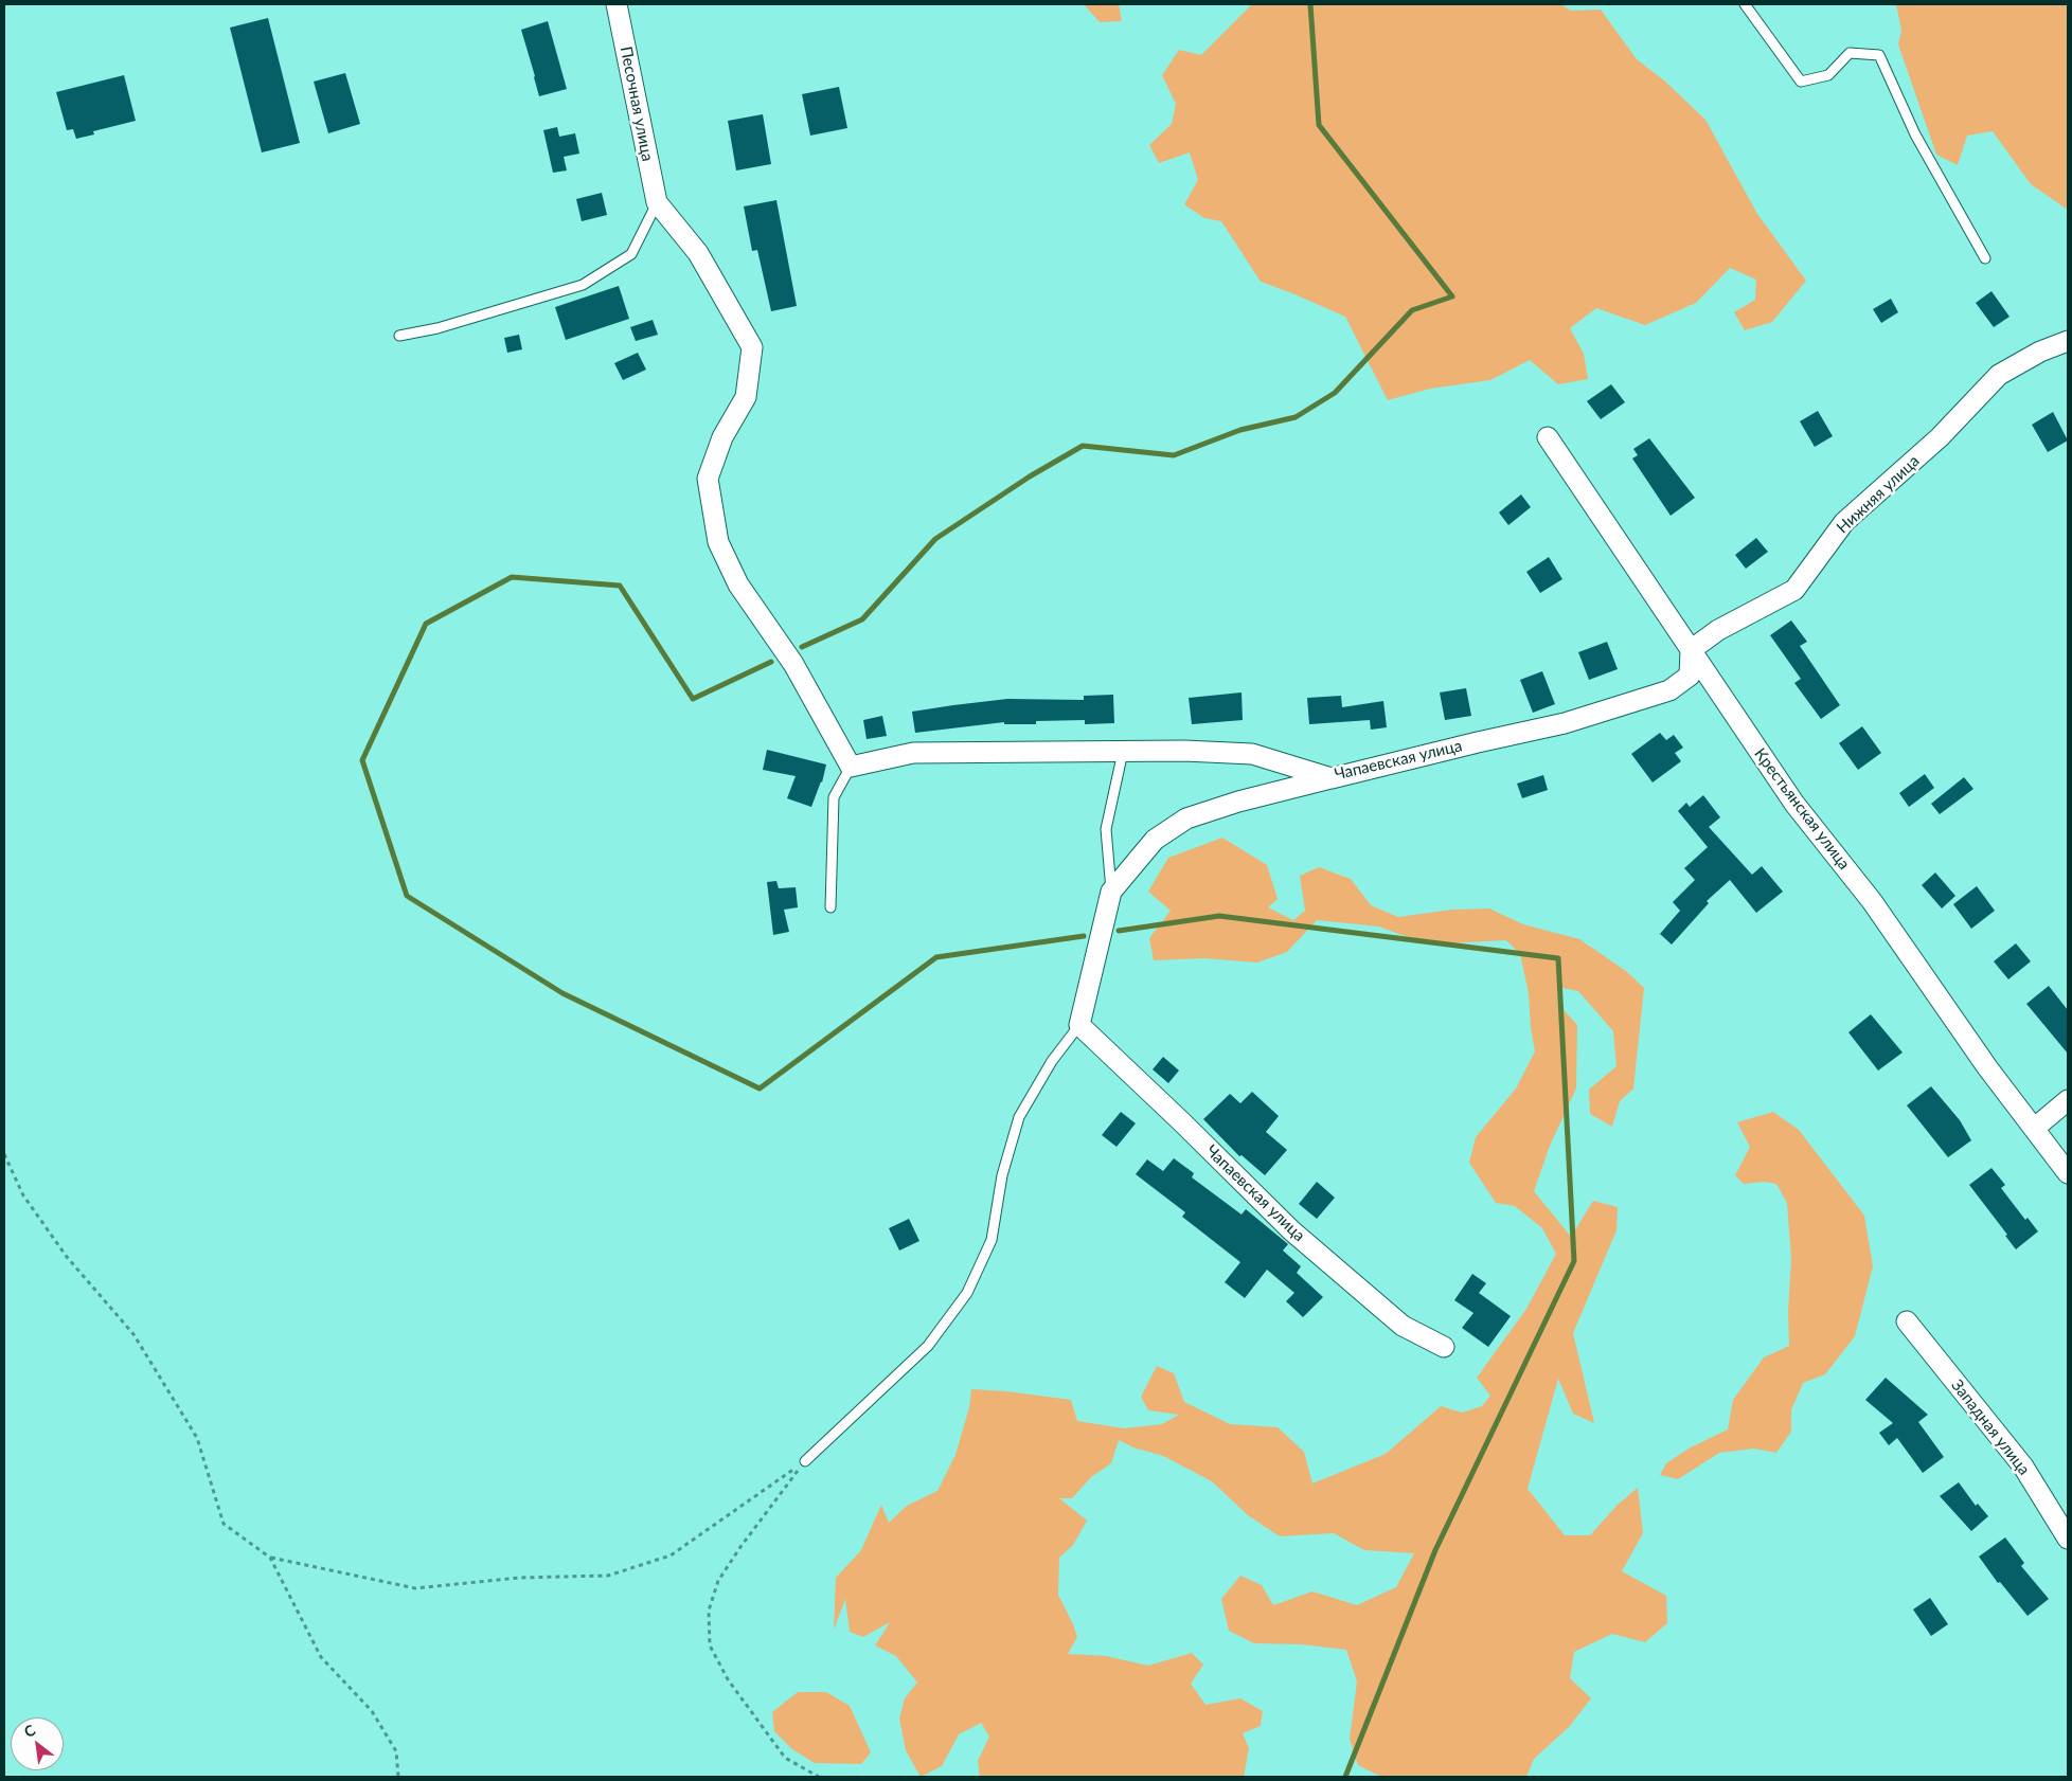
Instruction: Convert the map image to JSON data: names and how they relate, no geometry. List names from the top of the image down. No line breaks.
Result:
{"streets":{"street":["Песочная улица","Нижняя улица","Чапаевская улица","Крестьянская улица","Западная улица"]},"crossings":[["Нижняя улица","Чапаевская улица"],["Нижняя улица","Крестьянская улица"],["Чапаевская улица","Крестьянская улица"]],"north":"top left"}
